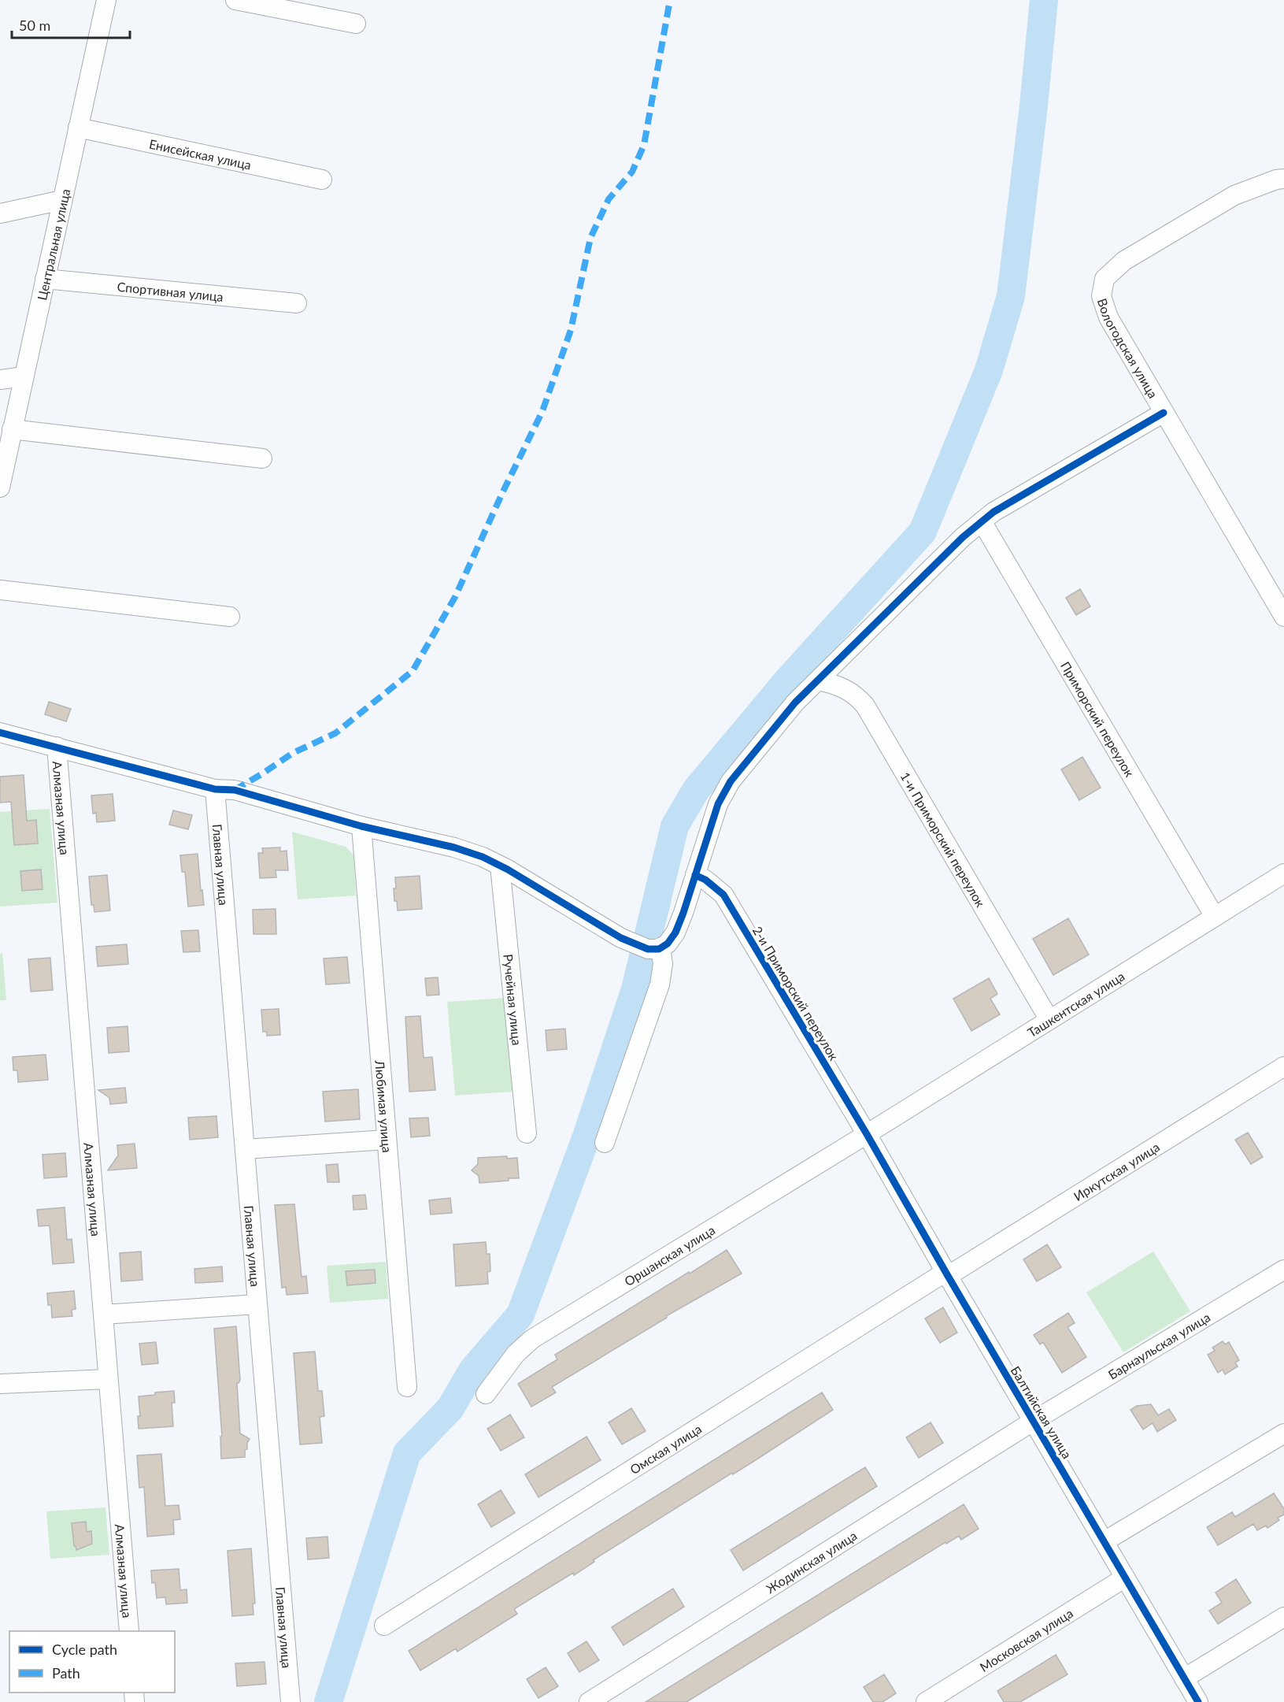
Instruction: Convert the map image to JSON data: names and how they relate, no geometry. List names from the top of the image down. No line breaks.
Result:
{"streets":{"street":["Енисейская улица","Центральная улица","Спортивная улица","Вологодская улица","Приморский переулок","Алмазная улица","1-и Приморский переулок","Главная улица","2-и Приморский переулок","Ручейная улица","Ташкентская улица","Любимая улица","Иркутская улица","Оршанская улица","Барнаульская улица","Балтийская улица","Омская улица","Жодинская улица","Московская улица"]},"crossings":[["Енисейская улица","Центральная улица"],["Центральная улица","Спортивная улица"],["Приморский переулок","Ташкентская улица"],["1-и Приморский переулок","Ташкентская улица"],["2-и Приморский переулок","Ташкентская улица"],["2-и Приморский переулок","Оршанская улица"],["2-и Приморский переулок","Балтийская улица"],["Ташкентская улица","Оршанская улица"],["Ташкентская улица","Балтийская улица"],["Иркутская улица","Балтийская улица"],["Иркутская улица","Омская улица"],["Оршанская улица","Балтийская улица"],["Барнаульская улица","Балтийская улица"],["Барнаульская улица","Жодинская улица"],["Балтийская улица","Омская улица"],["Балтийская улица","Жодинская улица"],["Балтийская улица","Московская улица"]],"legend":["Cycle path","Path"],"scale_bar":"50 m"}
